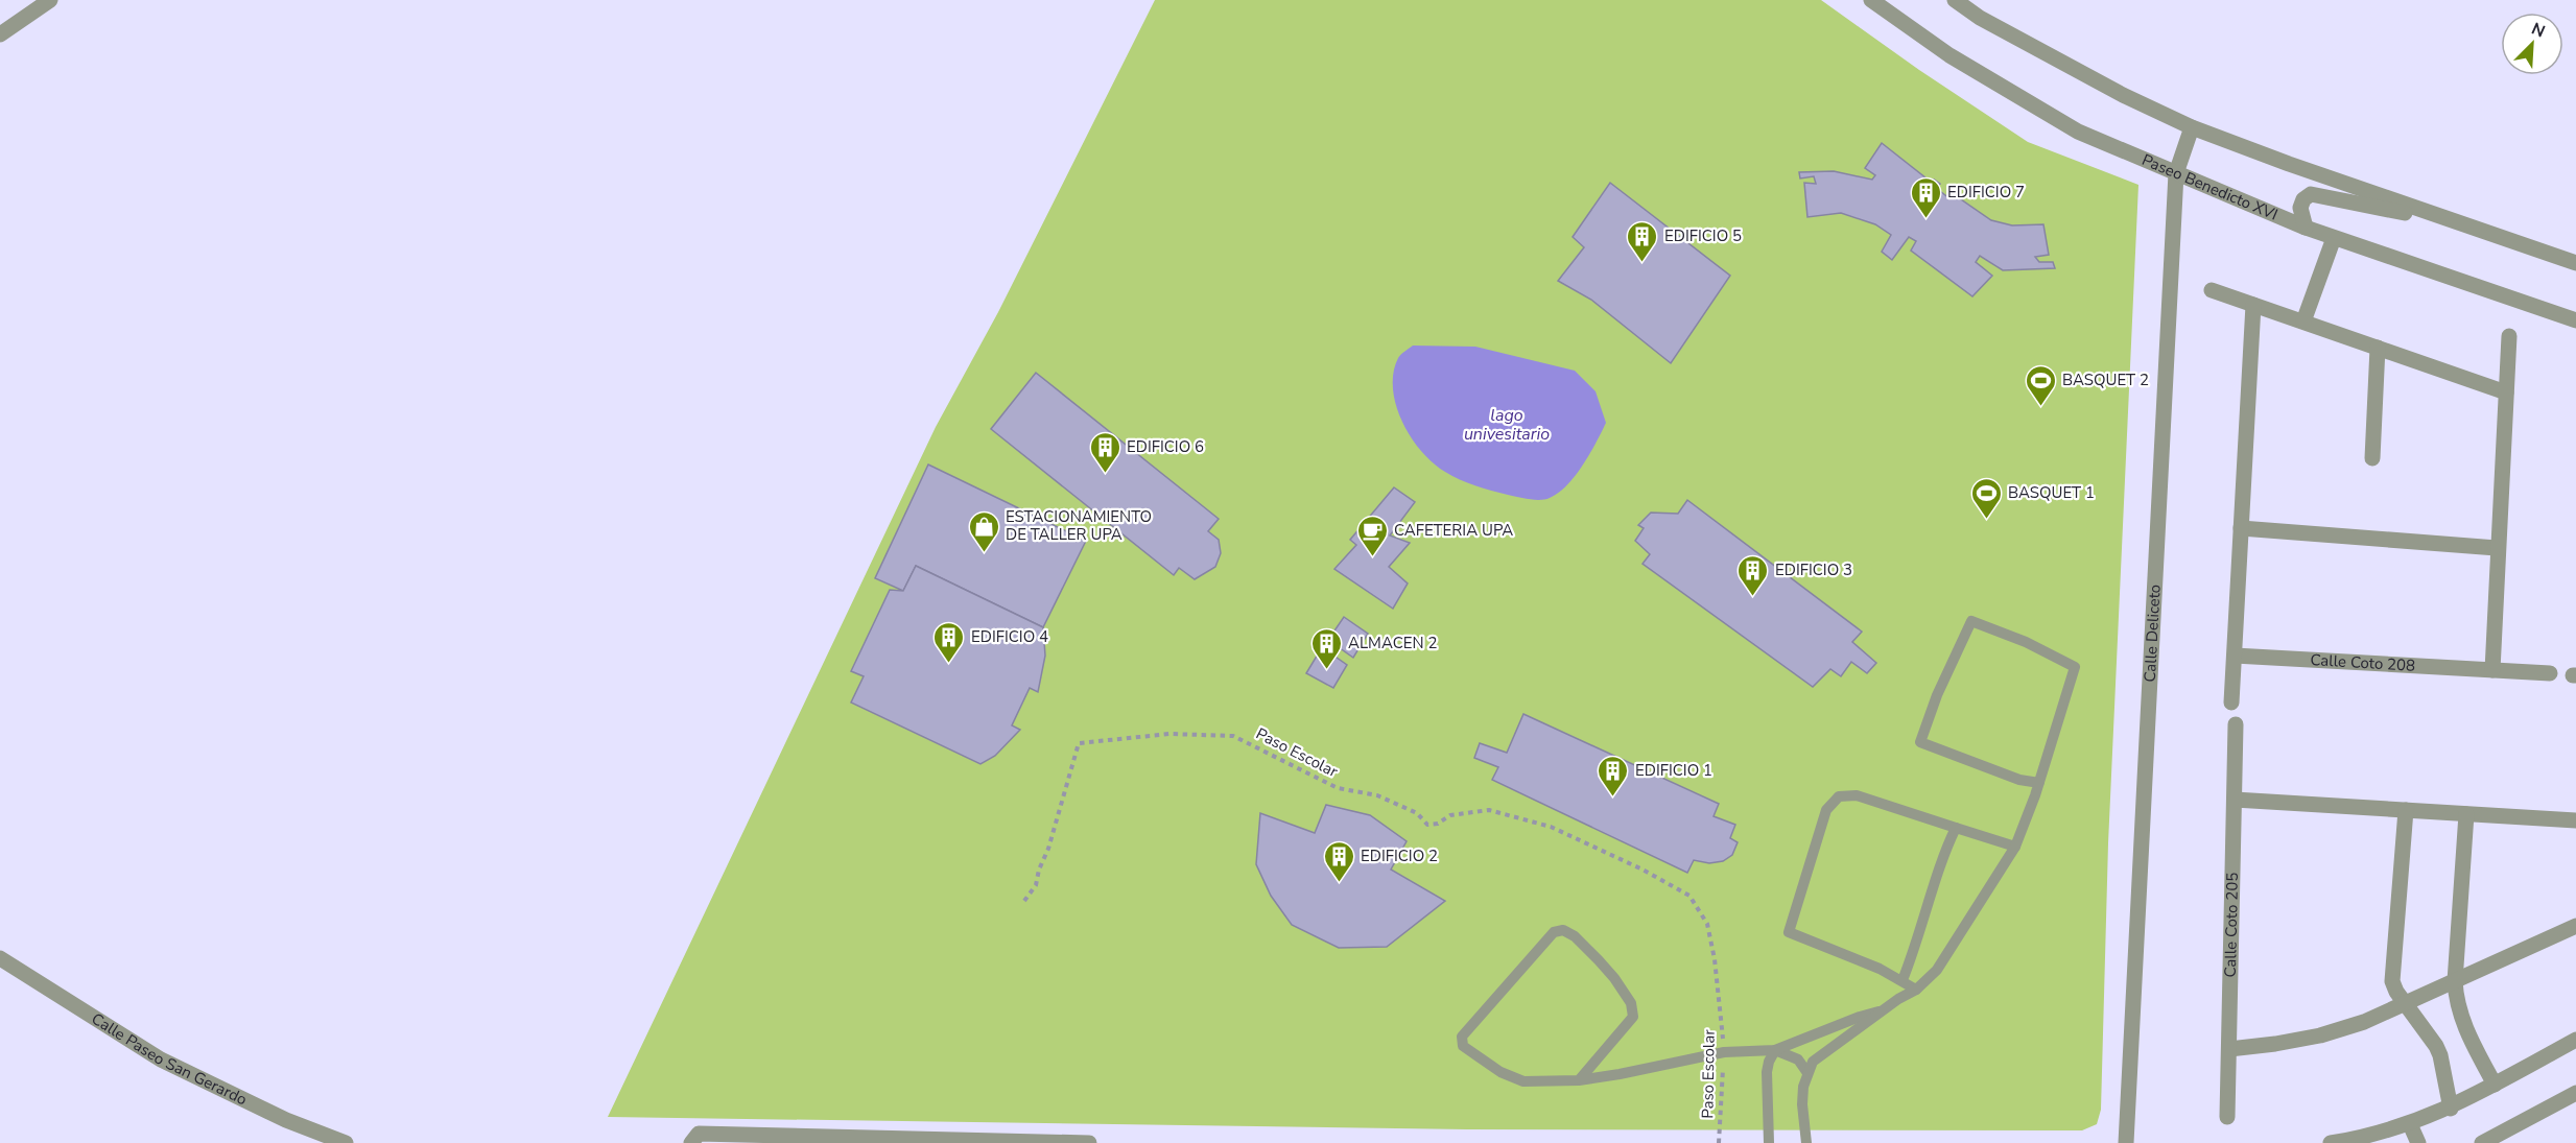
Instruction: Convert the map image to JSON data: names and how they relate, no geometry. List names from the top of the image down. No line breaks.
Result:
{"streets":{"street":["Paseo Benedicto XVI","Calle Deliceto","Calle Coto 208","Calle Coto 205","Calle Paseo San Gerardo"],"path":["Paso Escolar"]},"crossings":[["Paseo Benedicto XVI","Calle Deliceto"]],"water":["lago univesitario"],"places":{"building":["EDIFICIO 7","EDIFICIO 5","EDIFICIO 6","EDIFICIO 3","EDIFICIO 4","ALMACEN 2","EDIFICIO 1","EDIFICIO 2"],"sports":["BASQUET 2","BASQUET 1"],"shop":["ESTACIONAMIENTO DE TALLER UPA"],"cafe":["CAFETERIA UPA"]},"north":"top right"}
